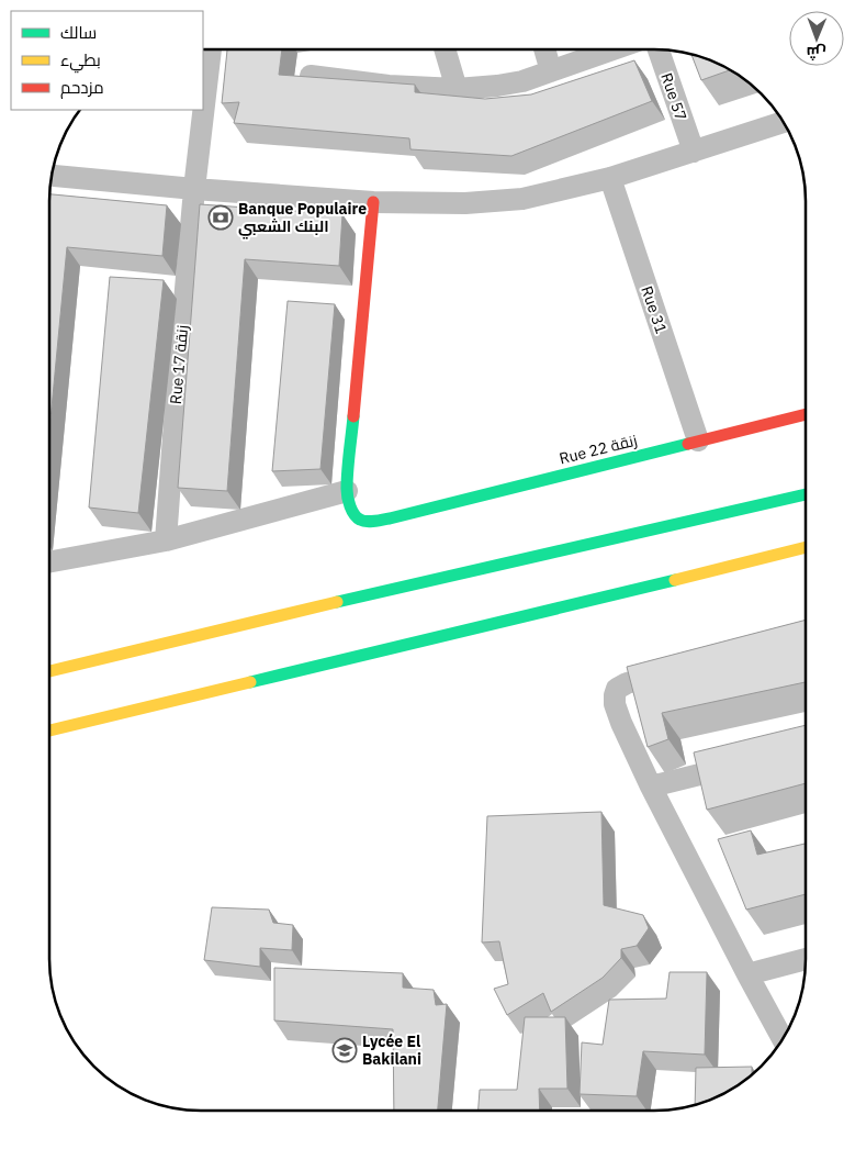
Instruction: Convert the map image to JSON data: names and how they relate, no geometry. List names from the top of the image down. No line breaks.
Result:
{"streets":{"main road":["Rue 22 زنقة"],"street":["Rue 57","Rue 31","Rue 17 زنقة"]},"crossings":[["Rue 31","Rue 22 زنقة"]],"places":{"bank":["Banque Populaire البنك الشعبي"],"school or university":["Lycée El Bakilani"]},"legend":["سالك","بطيء","مزدحم"],"north":"bottom"}
